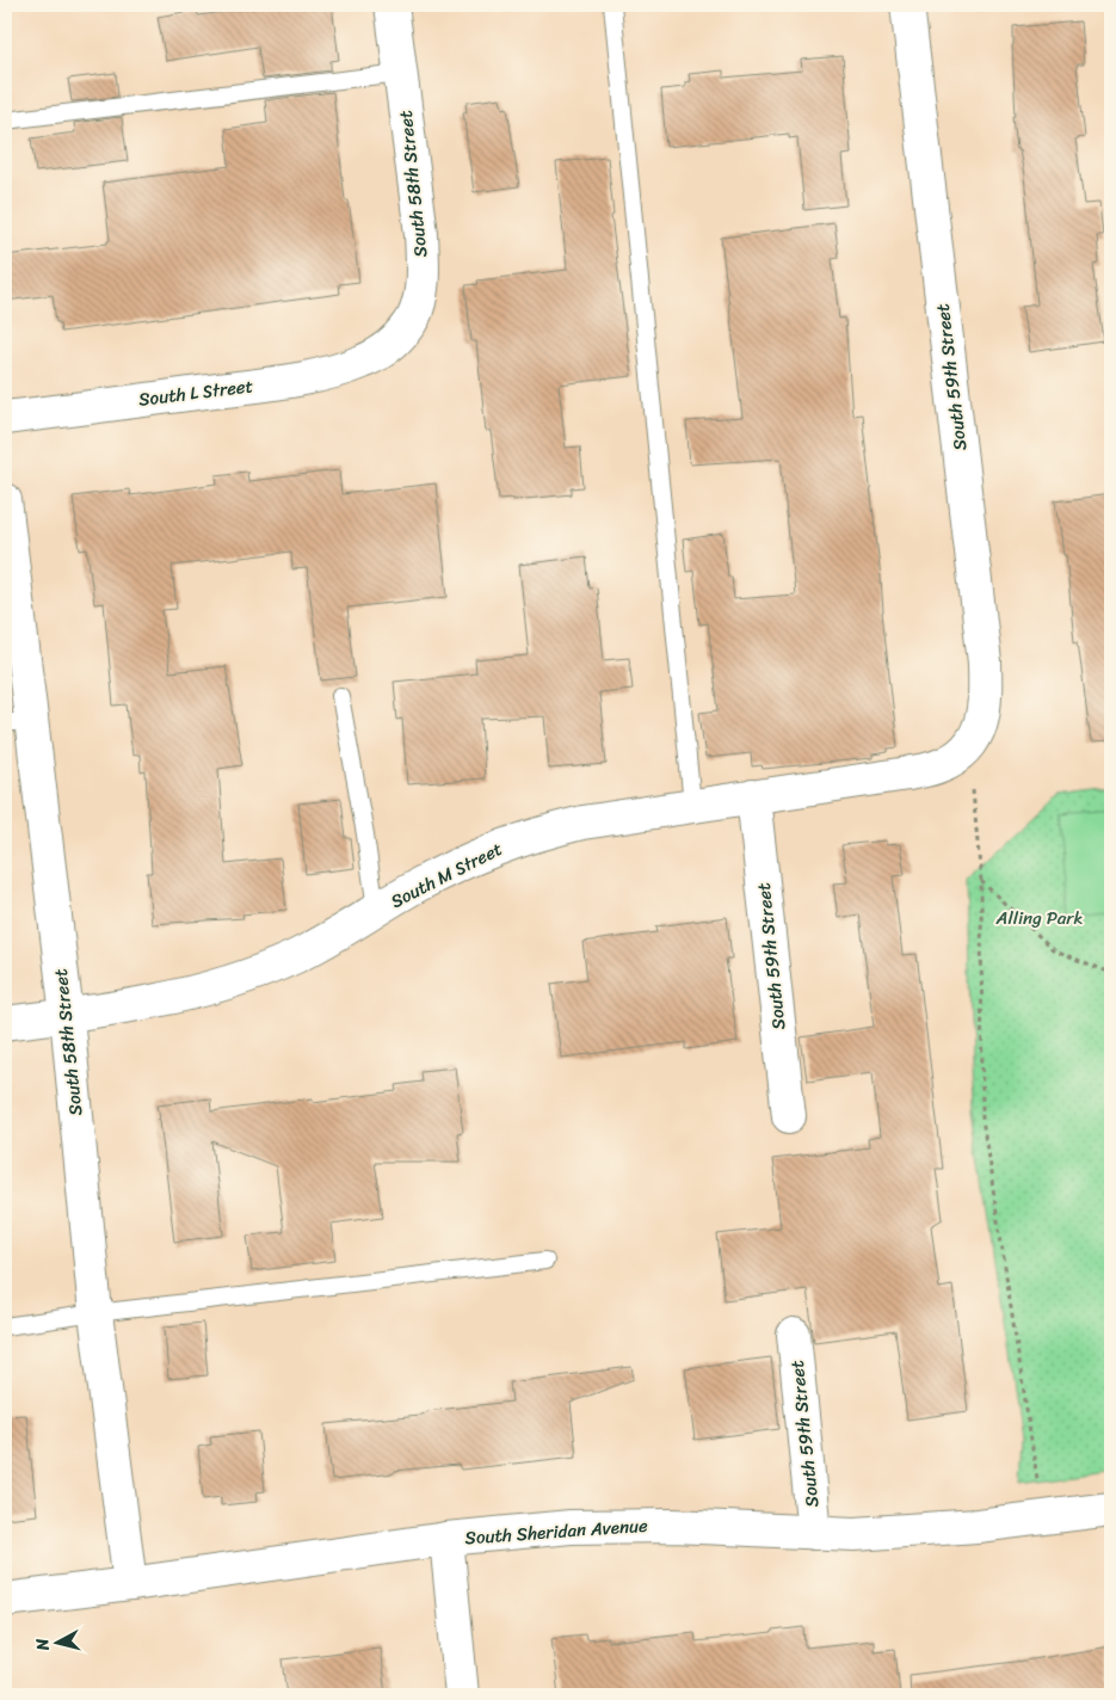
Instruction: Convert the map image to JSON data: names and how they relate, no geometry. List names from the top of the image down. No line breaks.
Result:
{"streets":{"street":["South 58th Street","South 59th Street","South L Street","South M Street","South Sheridan Avenue"]},"crossings":[["South 58th Street","South L Street"],["South 58th Street","South M Street"],["South 58th Street","South Sheridan Avenue"],["South 59th Street","South M Street"],["South 59th Street","South Sheridan Avenue"]],"parks":["Alling Park"],"north":"left"}
